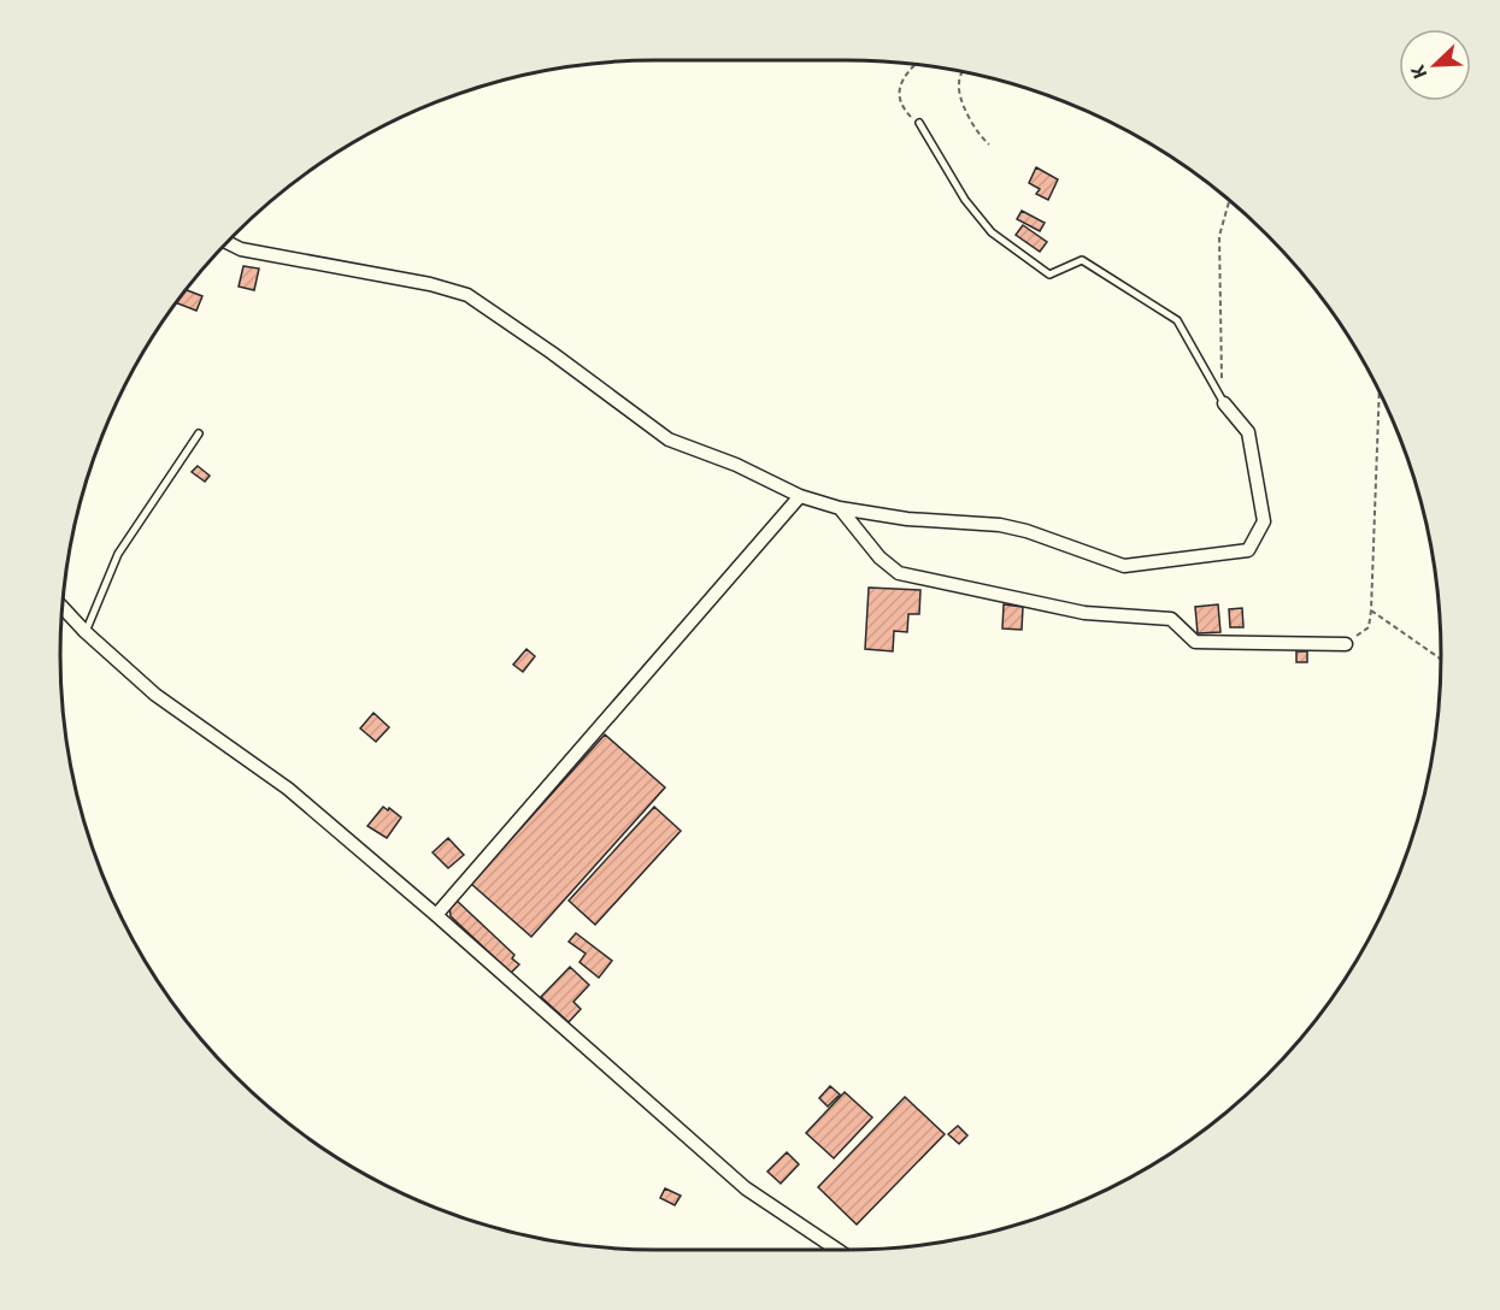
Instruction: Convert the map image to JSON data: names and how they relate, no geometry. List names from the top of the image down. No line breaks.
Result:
{"north":"bottom left"}
